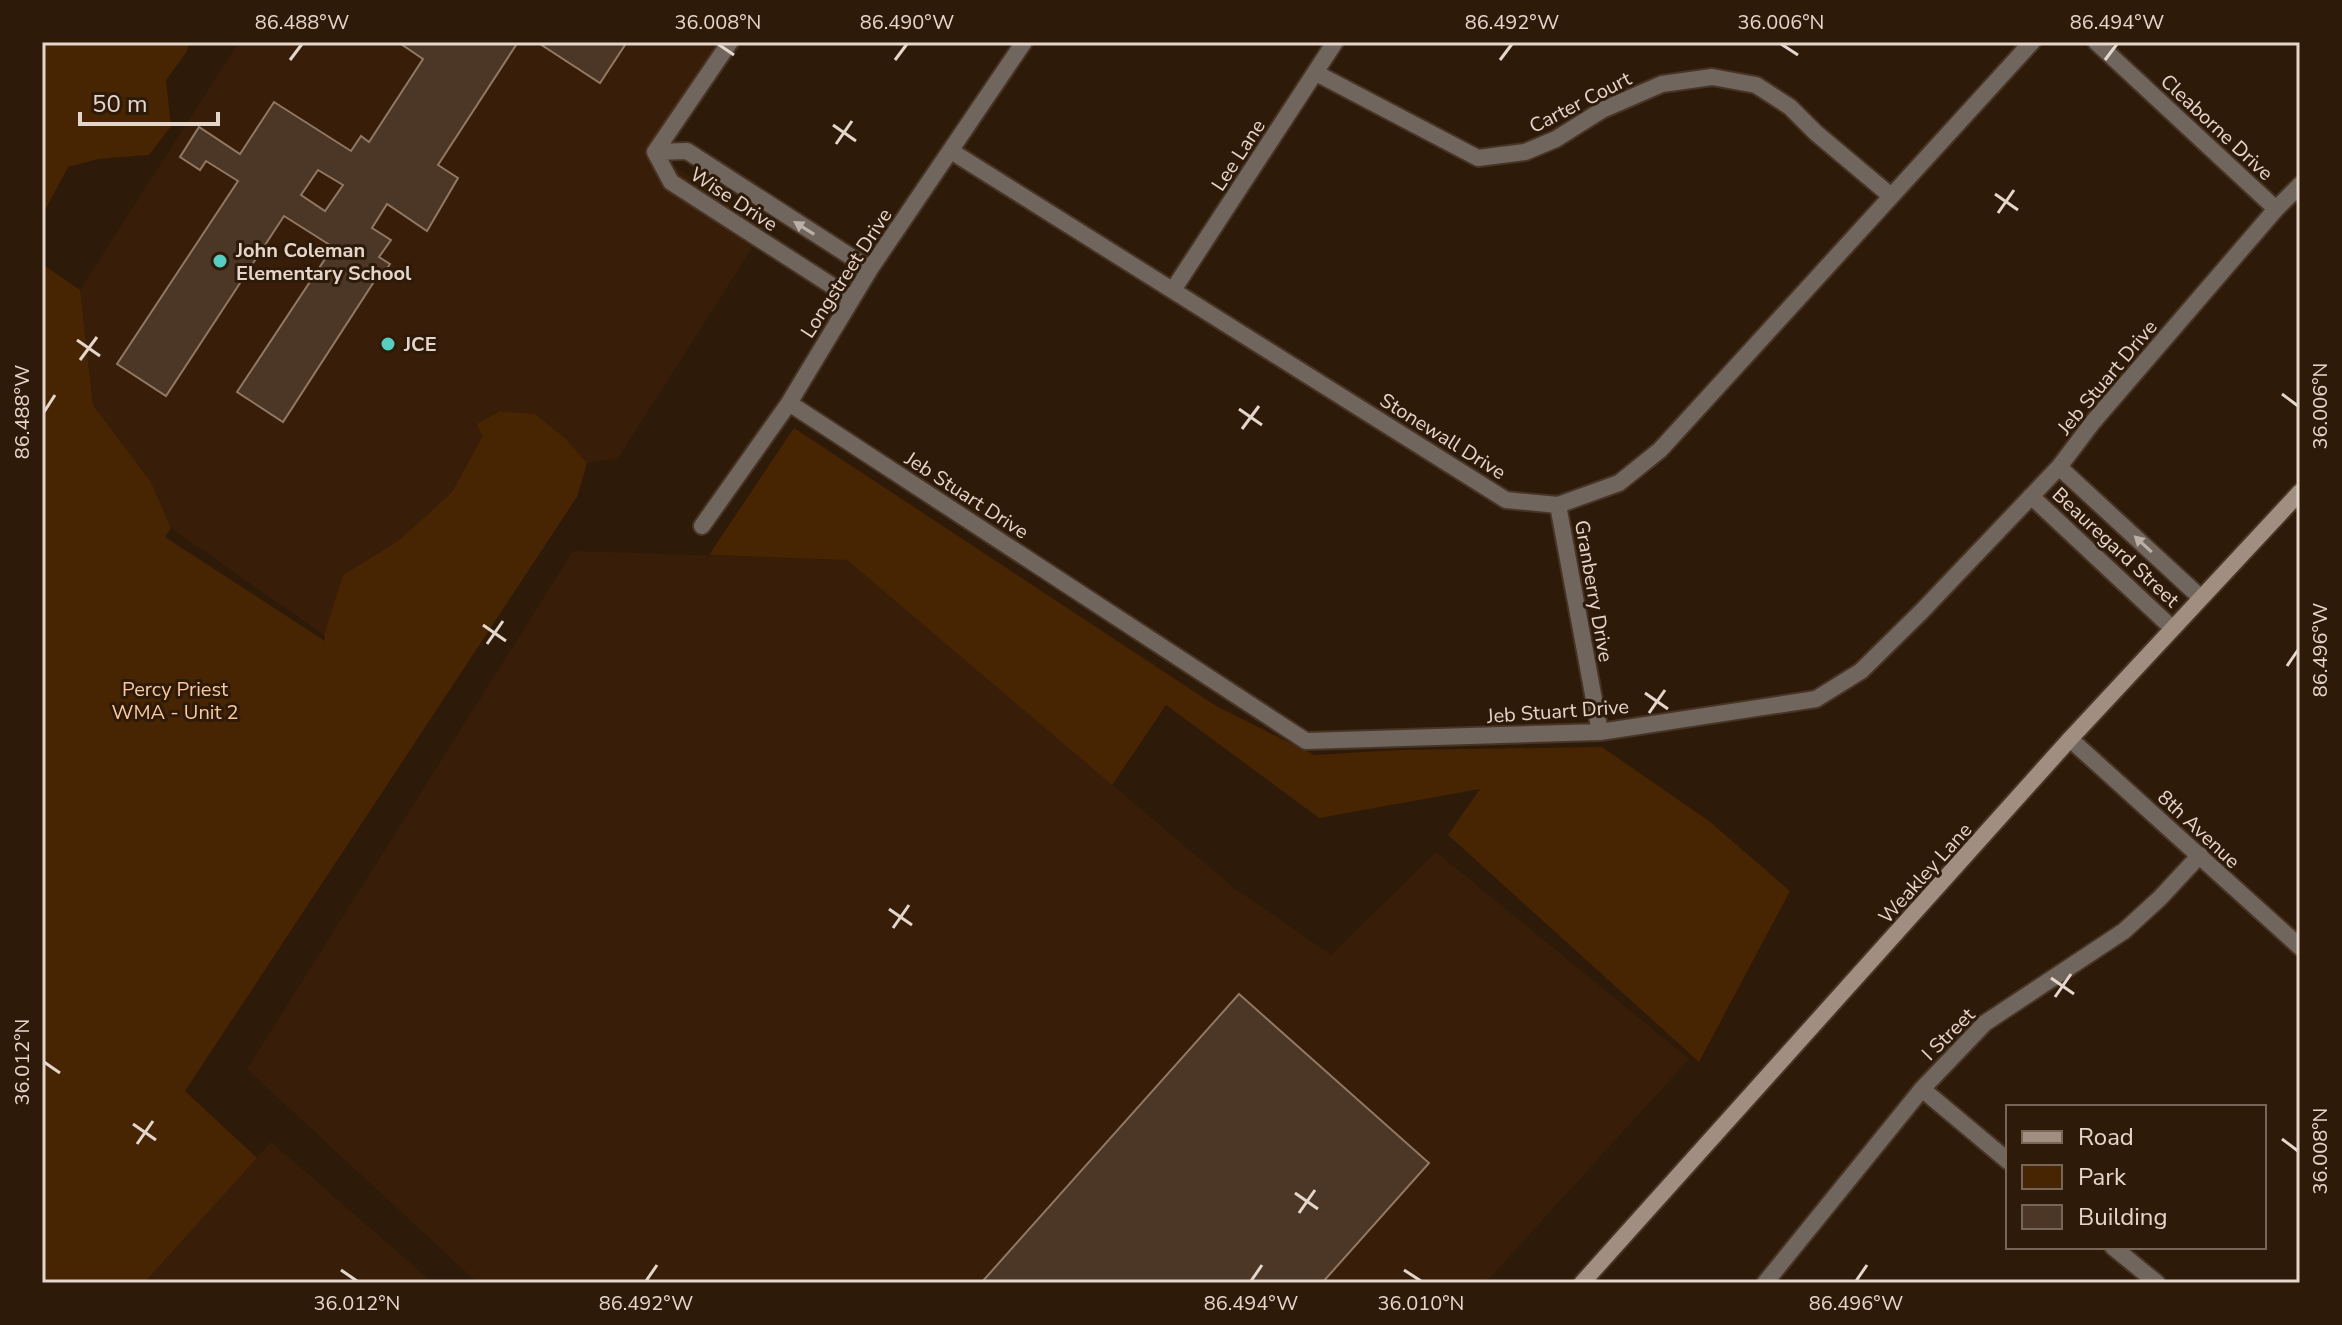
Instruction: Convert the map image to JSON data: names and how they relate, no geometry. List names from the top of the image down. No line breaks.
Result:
{"streets":{"main road":["Weakley Lane"],"street":["Carter Court","Cleaborne Drive","Lee Lane","Wise Drive","Longstreet Drive","Jeb Stuart Drive","Stonewall Drive","Beauregard Street","Granberry Drive","8th Avenue","I Street"]},"crossings":[["Carter Court","Lee Lane"],["Carter Court","Stonewall Drive"],["Cleaborne Drive","Jeb Stuart Drive"],["Lee Lane","Stonewall Drive"],["Wise Drive","Longstreet Drive"],["Longstreet Drive","Jeb Stuart Drive"],["Longstreet Drive","Stonewall Drive"],["Jeb Stuart Drive","Beauregard Street"],["Jeb Stuart Drive","Granberry Drive"],["Stonewall Drive","Granberry Drive"],["Beauregard Street","Weakley Lane"],["8th Avenue","Weakley Lane"],["8th Avenue","I Street"]],"parks":["Percy Priest WMA - Unit 2"],"places":["John Coleman Elementary School","JCE"],"legend":["Road","Park","Building"],"scale_bar":"50 m","coordinates":["86.488°W","36.008°N","86.490°W","86.492°W","36.006°N","86.494°W","86.496°W","36.012°N","36.010°N"]}
